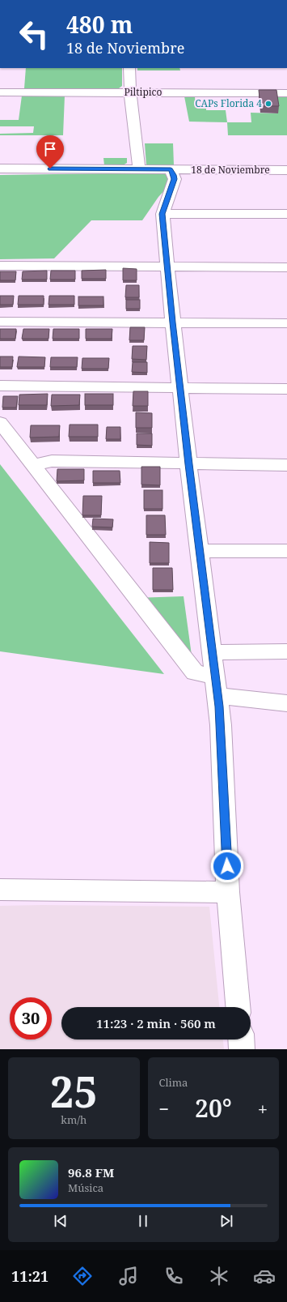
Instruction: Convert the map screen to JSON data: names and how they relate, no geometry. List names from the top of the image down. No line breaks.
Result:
{"streets":{"street":["Piltipico","18 de Noviembre"]},"places":["CAPs Florida 4"],"page":{"turn":["480 m","18 de Noviembre"],"limit":"30","trip":"11:23 · 2 min · 560 m","tile":[["25","km/h"],"Clima"],"heat":["−","20°","+"],"song":["96.8 FM","Música"],"tabs":"11:21"}}
